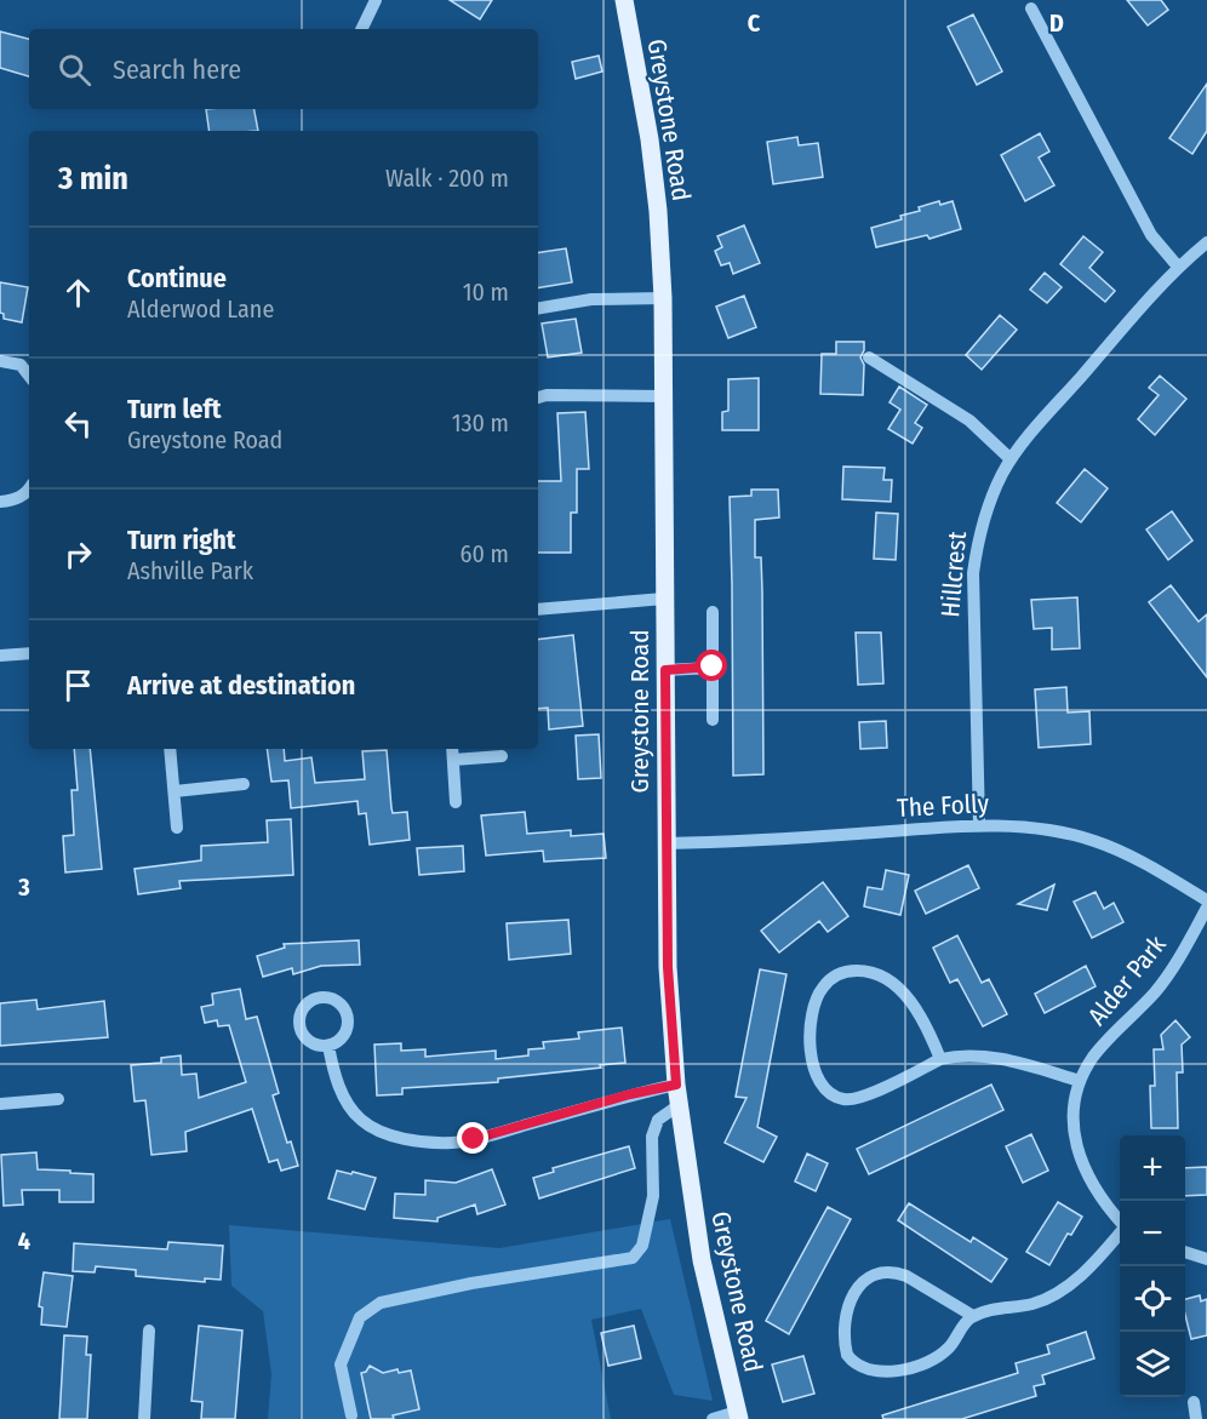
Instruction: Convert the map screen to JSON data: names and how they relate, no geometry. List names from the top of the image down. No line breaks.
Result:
{"streets":{"main road":["Greystone Road"],"street":["Hillcrest","The Folly","Alder Park"]},"crossings":[["Greystone Road","The Folly"],["Hillcrest","The Folly"]],"page":{"search":"Search here","heading":["3 min","Walk · 200 m"],"list":[["Continue","Alderwod Lane","10 m"],["Turn left","Greystone Road","130 m"],["Turn right","Ashville Park","60 m"],"Arrive at destination"],"map_buttons":["+","−"]},"grid":{"columns":["C","D"],"rows":["3","4"]}}
